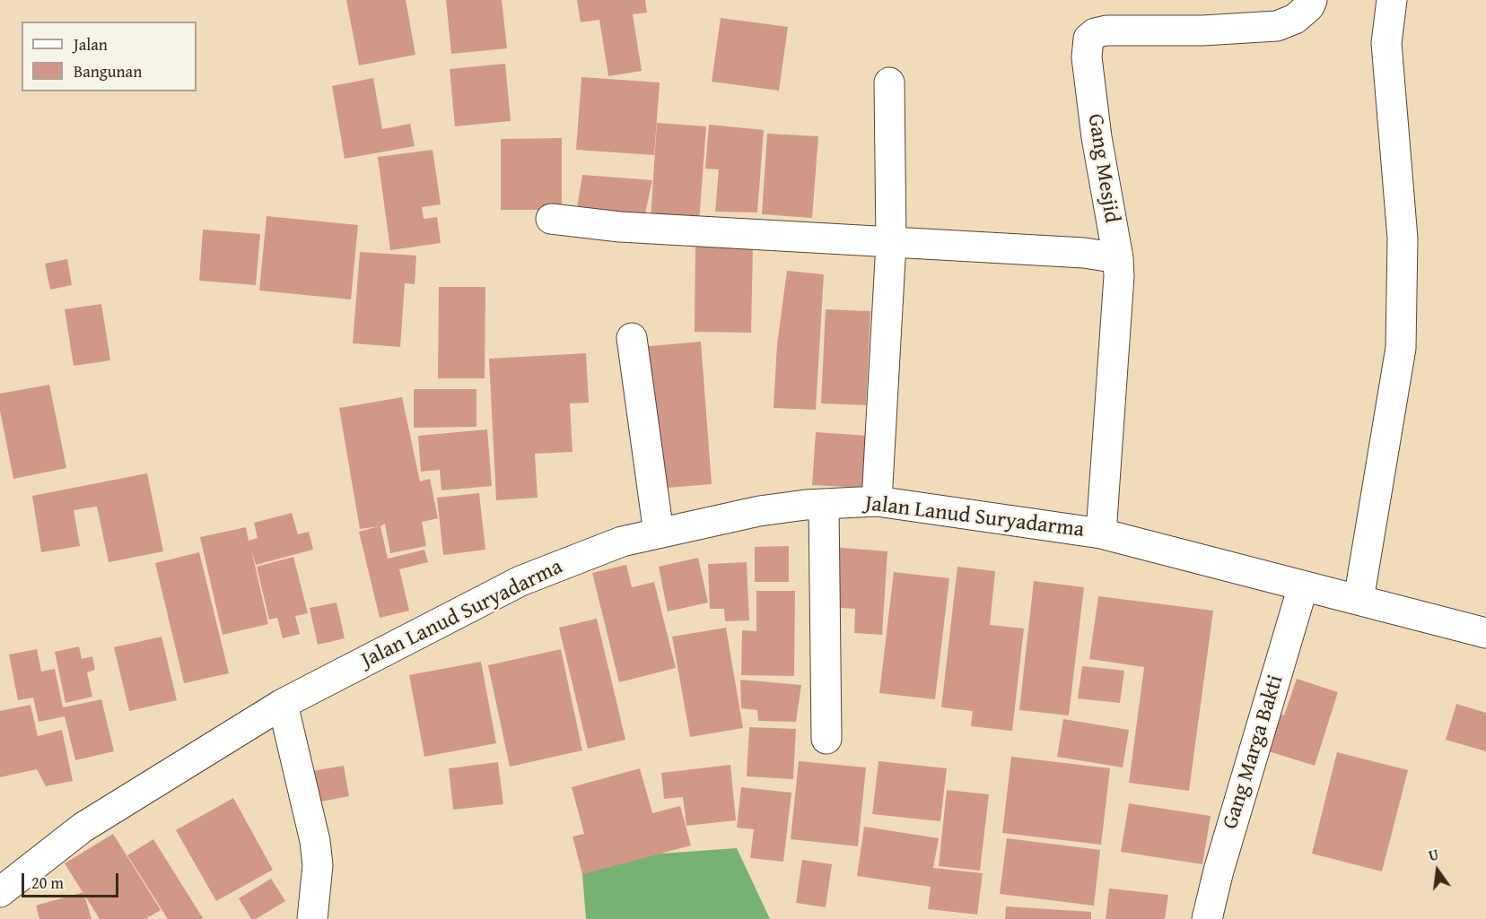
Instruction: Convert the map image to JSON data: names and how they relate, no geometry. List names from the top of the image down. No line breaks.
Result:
{"streets":{"street":["Gang Mesjid","Jalan Lanud Suryadarma","Gang Marga Bakti"]},"crossings":[["Gang Mesjid","Jalan Lanud Suryadarma"],["Jalan Lanud Suryadarma","Gang Marga Bakti"]],"legend":["Jalan","Bangunan"],"scale_bar":"20 m","north":"top"}
